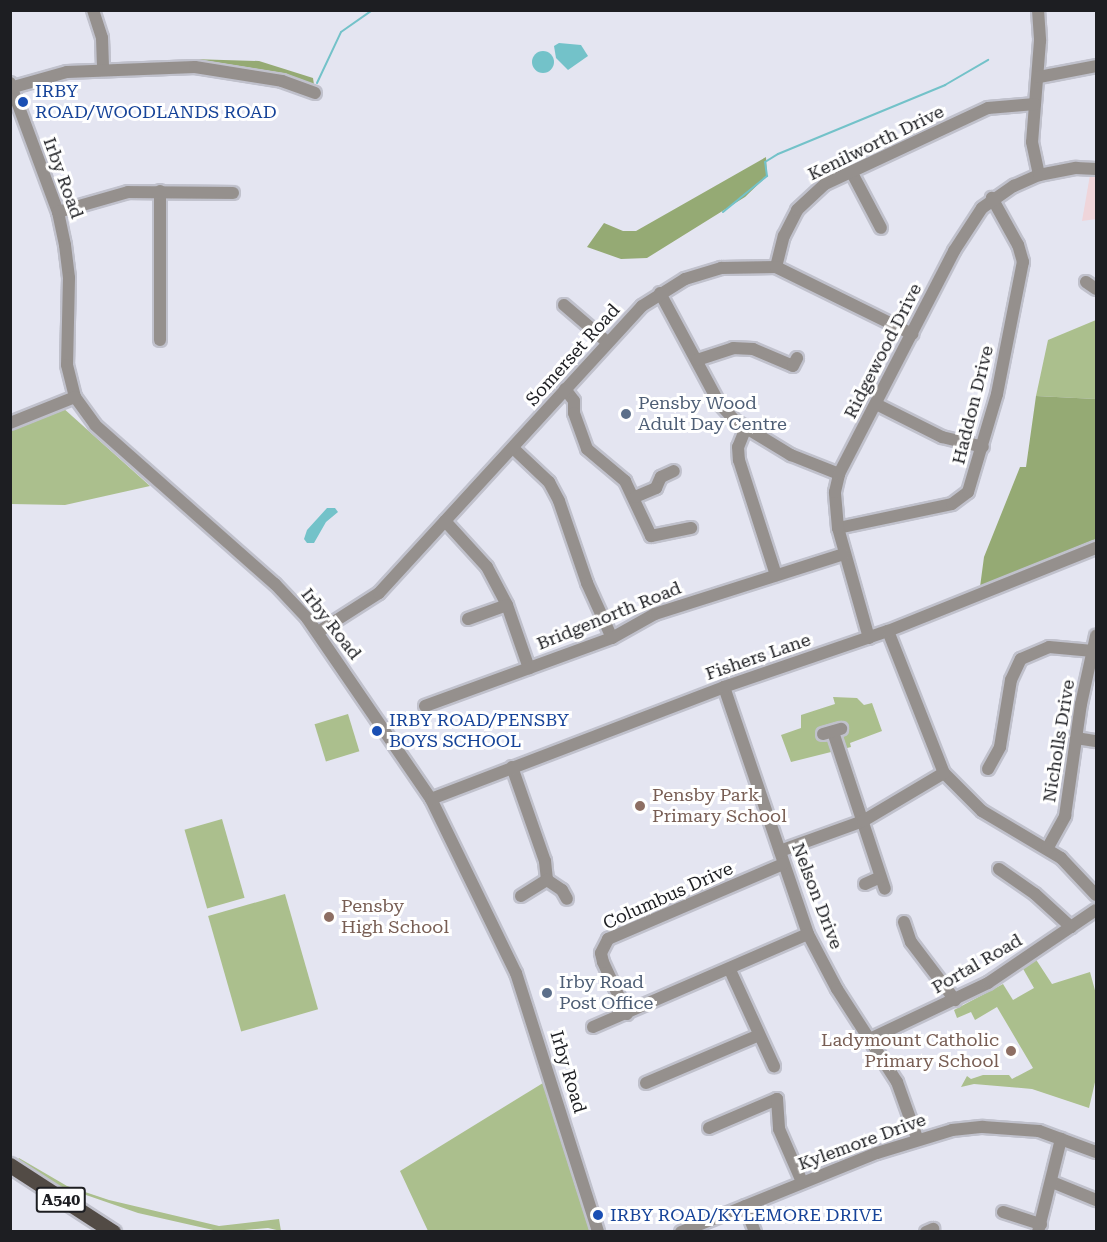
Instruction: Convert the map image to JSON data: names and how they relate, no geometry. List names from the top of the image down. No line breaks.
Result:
{"streets":{"main road":["A540"],"street":["Kenilworth Drive","Irby Road","Ridgewood Drive","Somerset Road","Haddon Drive","Bridgenorth Road","Fishers Lane","Nicholls Drive","Columbus Drive","Nelson Drive","Portal Road","Kylemore Drive"]},"crossings":[["Kenilworth Drive","Somerset Road"],["Irby Road","Somerset Road"],["Irby Road","Fishers Lane"],["Ridgewood Drive","Somerset Road"],["Ridgewood Drive","Haddon Drive"],["Ridgewood Drive","Bridgenorth Road"],["Ridgewood Drive","Fishers Lane"],["Fishers Lane","Nelson Drive"],["Columbus Drive","Nelson Drive"],["Nelson Drive","Portal Road"],["Nelson Drive","Kylemore Drive"]],"places":["IRBY ROAD/WOODLANDS ROAD","Pensby Wood Adult Day Centre","IRBY ROAD/PENSBY BOYS SCHOOL","Pensby Park Primary School","Pensby High School","Irby Road Post Office","Ladymount Catholic Primary School","IRBY ROAD/KYLEMORE DRIVE"]}
